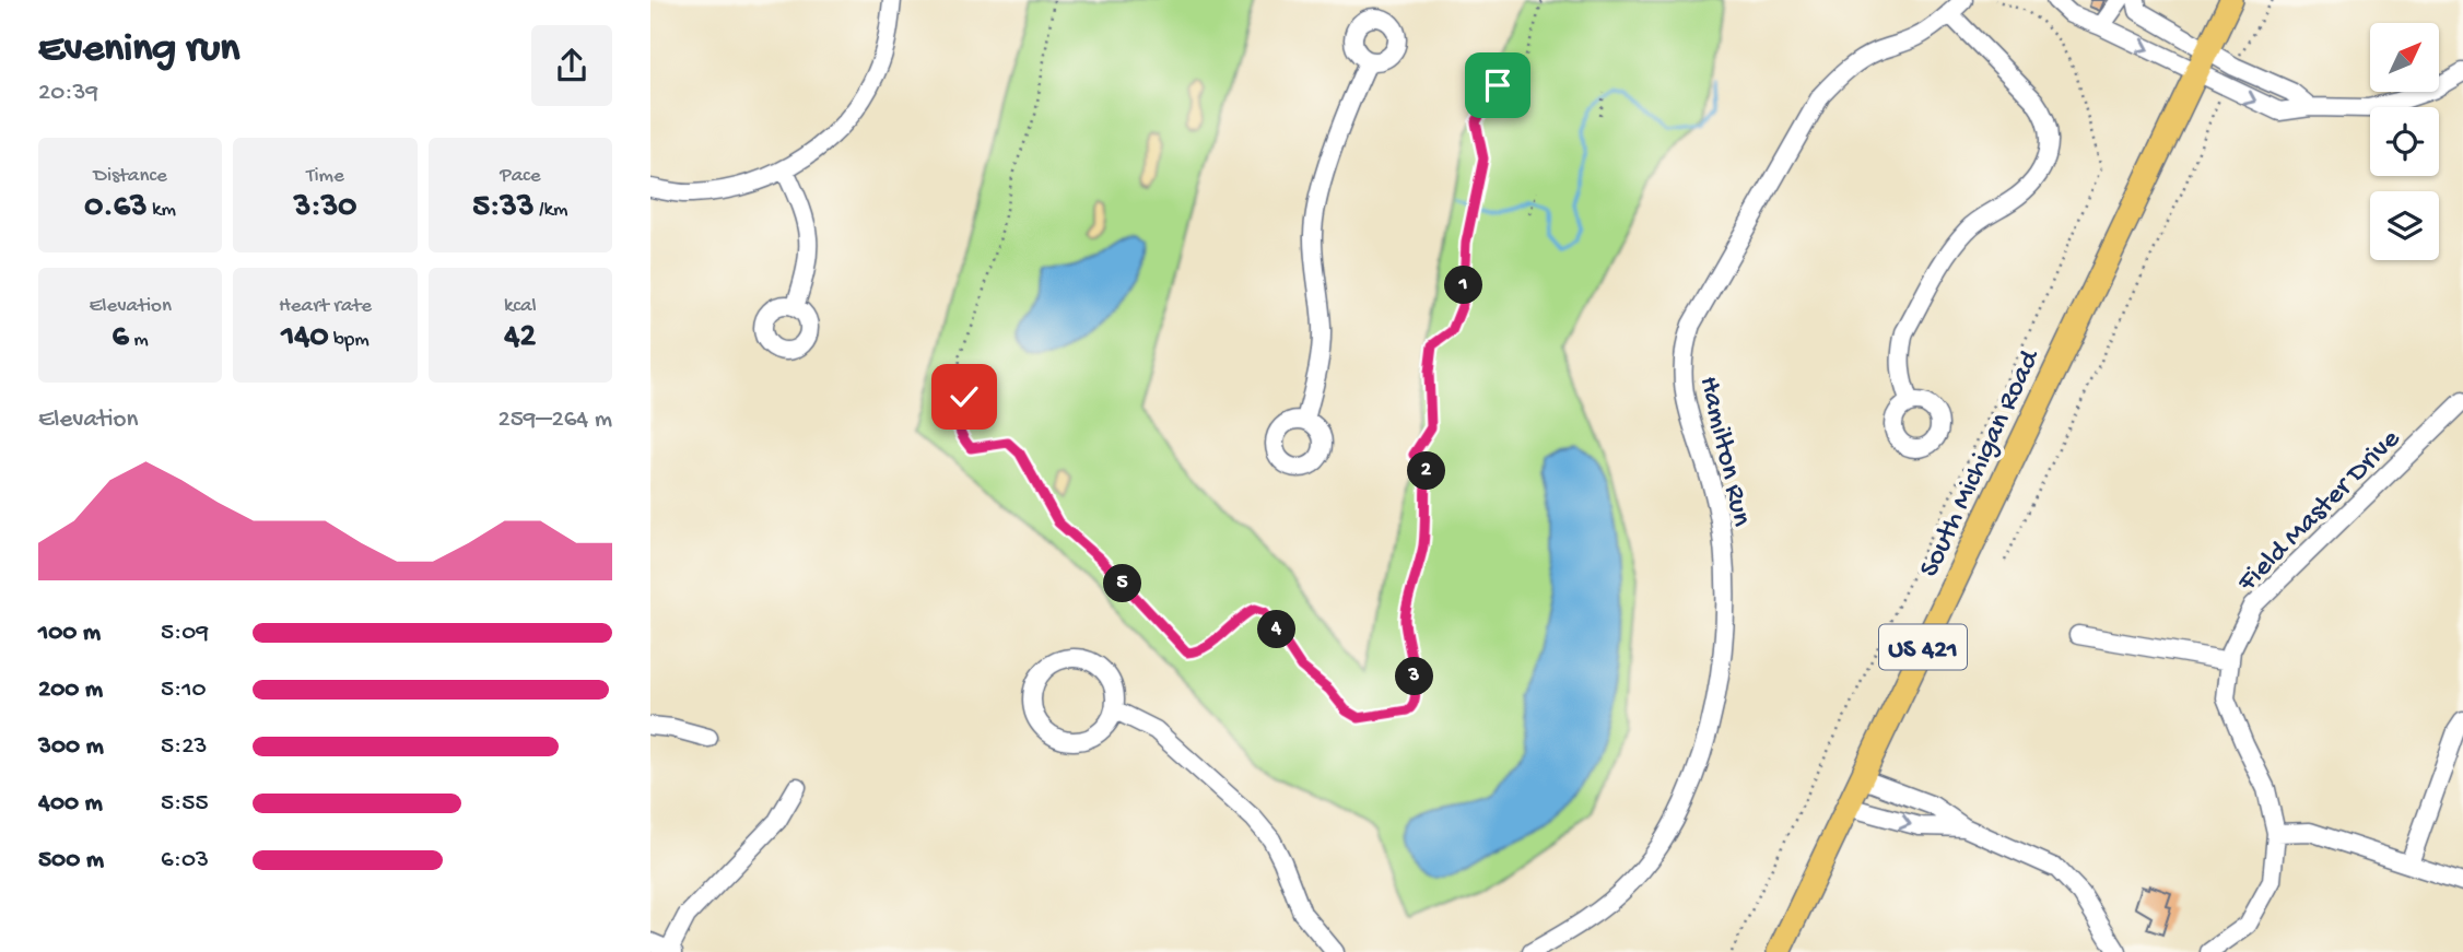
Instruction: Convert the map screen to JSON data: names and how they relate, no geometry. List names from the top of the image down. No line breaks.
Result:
{"streets":{"main road":["South Michigan Road","US 421"],"street":["Hamilton Run","Field Master Drive"]},"north":"top right","page":{"heading":["Evening run","20:39"],"stats":[["Distance","0.63 km"],["Time","3:30"],["Pace","5:33 /km"],["Elevation","6 m"],["Heart rate","140 bpm"],["kcal","42"]],"pins":["1","2","5","4","3"],"chart":["Elevation","259–264 m"],"list":[{"name":"100 m","note":"5:09"},{"name":"200 m","note":"5:10"},{"name":"300 m","note":"5:23"},{"name":"400 m","note":"5:55"},{"name":"500 m","note":"6:03"}]}}
